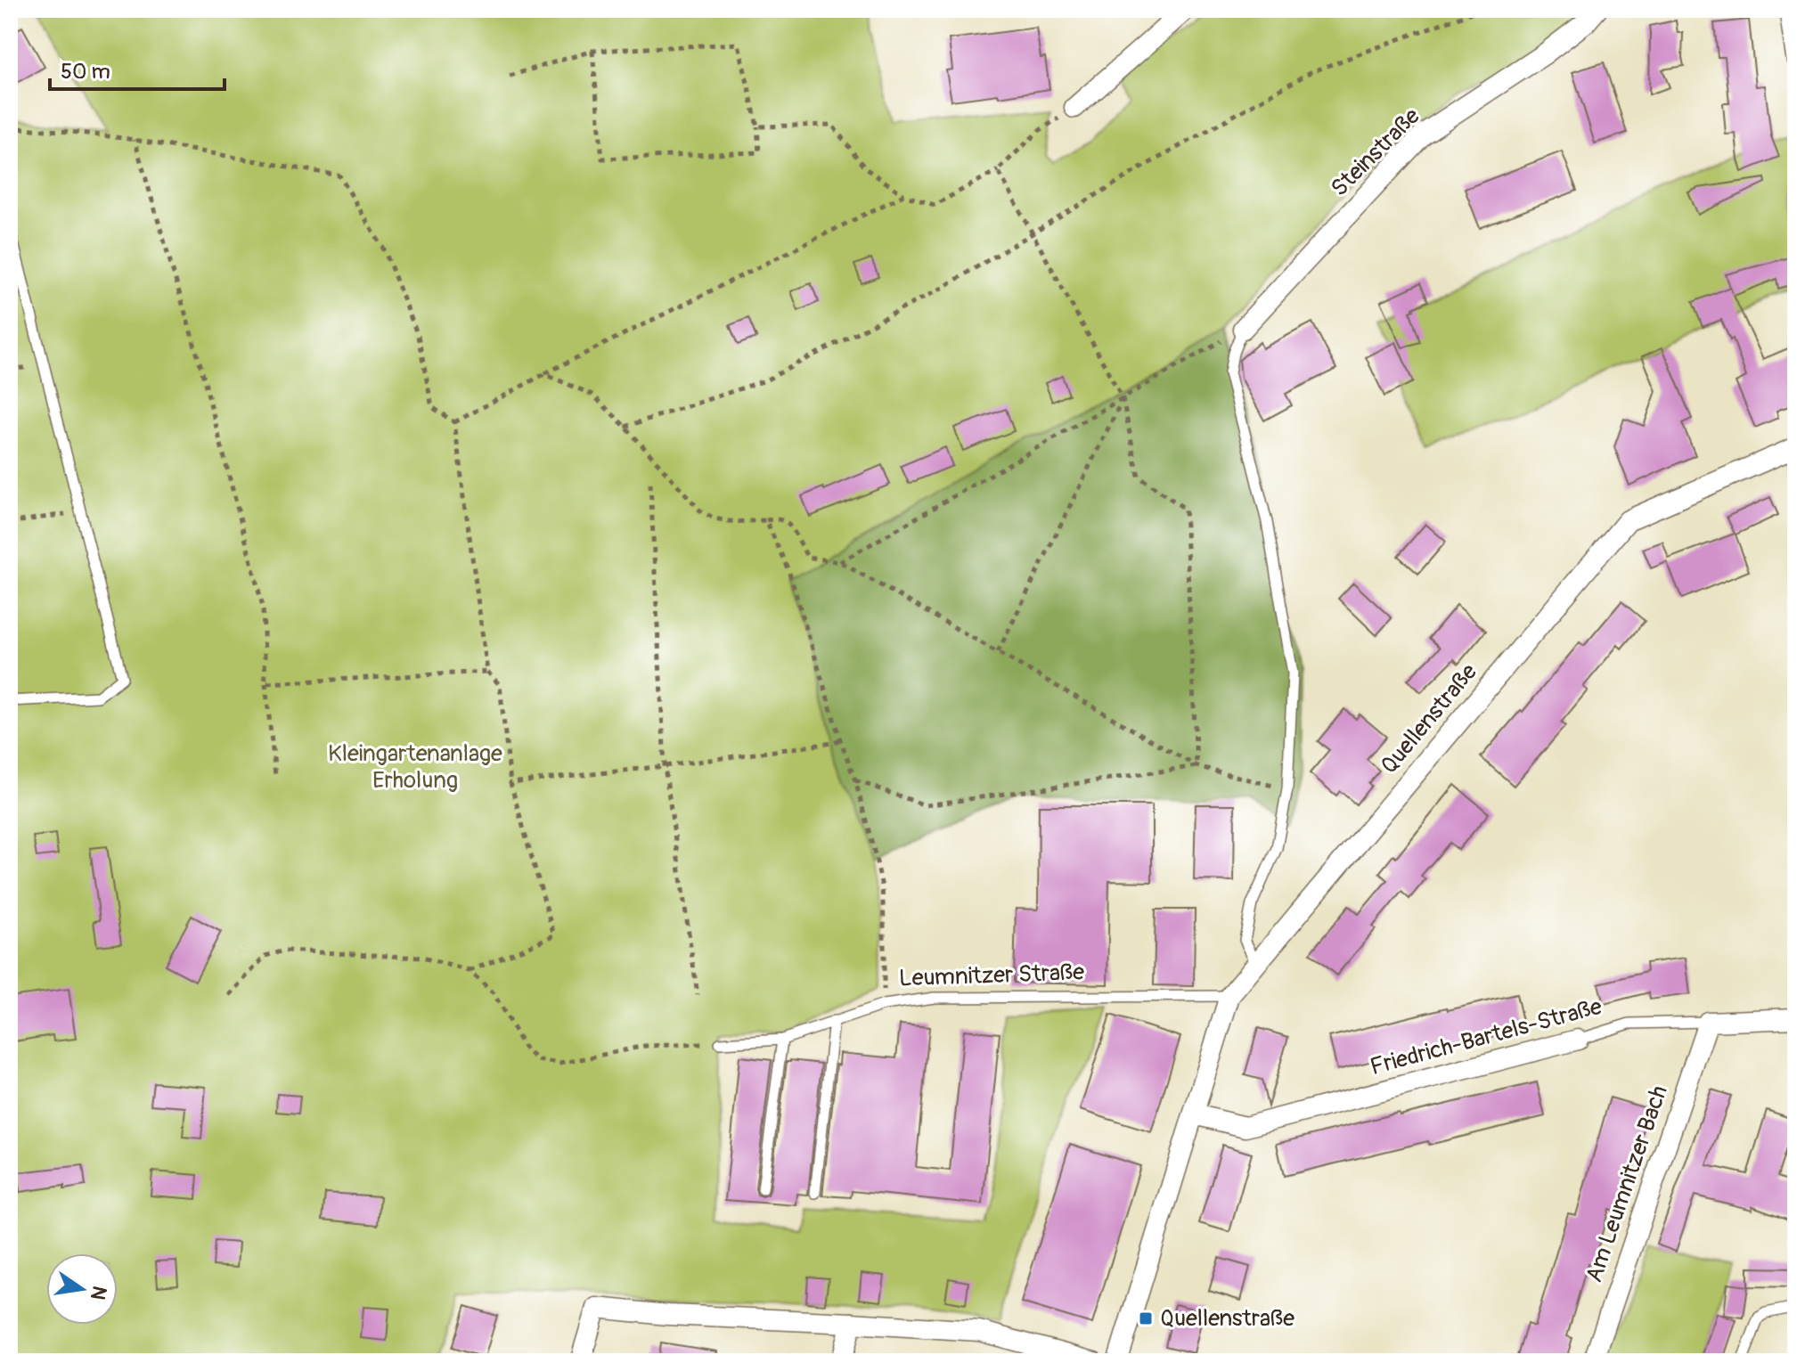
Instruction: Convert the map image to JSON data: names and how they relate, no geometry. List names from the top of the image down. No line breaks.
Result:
{"streets":{"street":["Steinstraße","Quellenstraße","Friedrich-Bartels-Straße","Am Leumnitzer Bach"],"lane":["Leumnitzer Straße"]},"crossings":[["Quellenstraße","Leumnitzer Straße"],["Quellenstraße","Friedrich-Bartels-Straße"],["Friedrich-Bartels-Straße","Am Leumnitzer Bach"]],"parks":["Kleingartenanlage Erholung"],"places":{"transit":["Quellenstraße"]},"scale_bar":"50 m","north":"right"}
